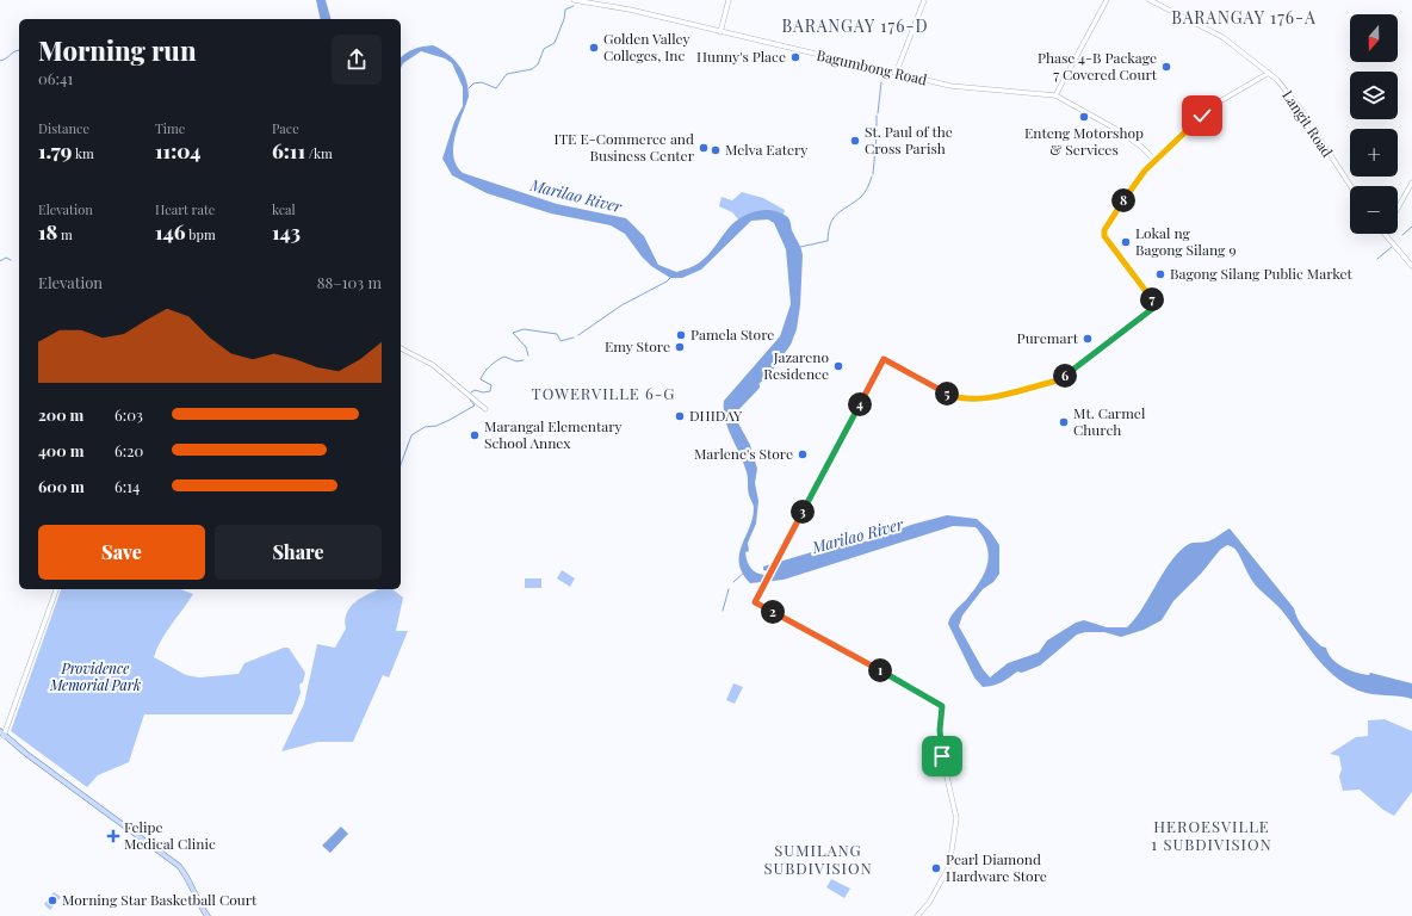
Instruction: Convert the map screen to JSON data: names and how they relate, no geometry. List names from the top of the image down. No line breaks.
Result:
{"streets":{"street":["Bagumbong Road","Langit Road"]},"districts":["BARANGAY 176-A","BARANGAY 176-D","TOWERVILLE 6-G","HEROESVILLE 1 SUBDIVISION","SUMILANG SUBDIVISION"],"water":["Marilao River"],"parks":["Providence Memorial Park"],"places":{"other":["Golden Valley Colleges, Inc","Hunny's Place","Phase 4-B Package 7 Covered Court","Enteng Motorshop & Services","St. Paul of the Cross Parish","ITE E-Commerce and Business Center","Melva Eatery","Lokal ng Bagong Silang 9","Bagong Silang Public Market","Pamela Store","Puremart","Emy Store","Jazareno Residence","DHIDAY","Mt. Carmel Church","Marangal Elementary School Annex","Marlene's Store","Pearl Diamond Hardware Store","Morning Star Basketball Court"],"health":["Felipe Medical Clinic"]},"north":"bottom","page":{"map_buttons":["+","−"],"heading":["Morning run","06:41"],"stats":[["Distance","1.79 km"],["Time","11:04"],["Pace","6:11 /km"],["Elevation","18 m"],["Heart rate","146 bpm"],["kcal","143"]],"pins":["8","7","6","5","4","3","2","1"],"chart":["Elevation","88–103 m"],"list":[{"name":"200 m","note":"6:03"},{"name":"400 m","note":"6:20"},{"name":"600 m","note":"6:14"}],"buttons":["Save","Share"]}}
